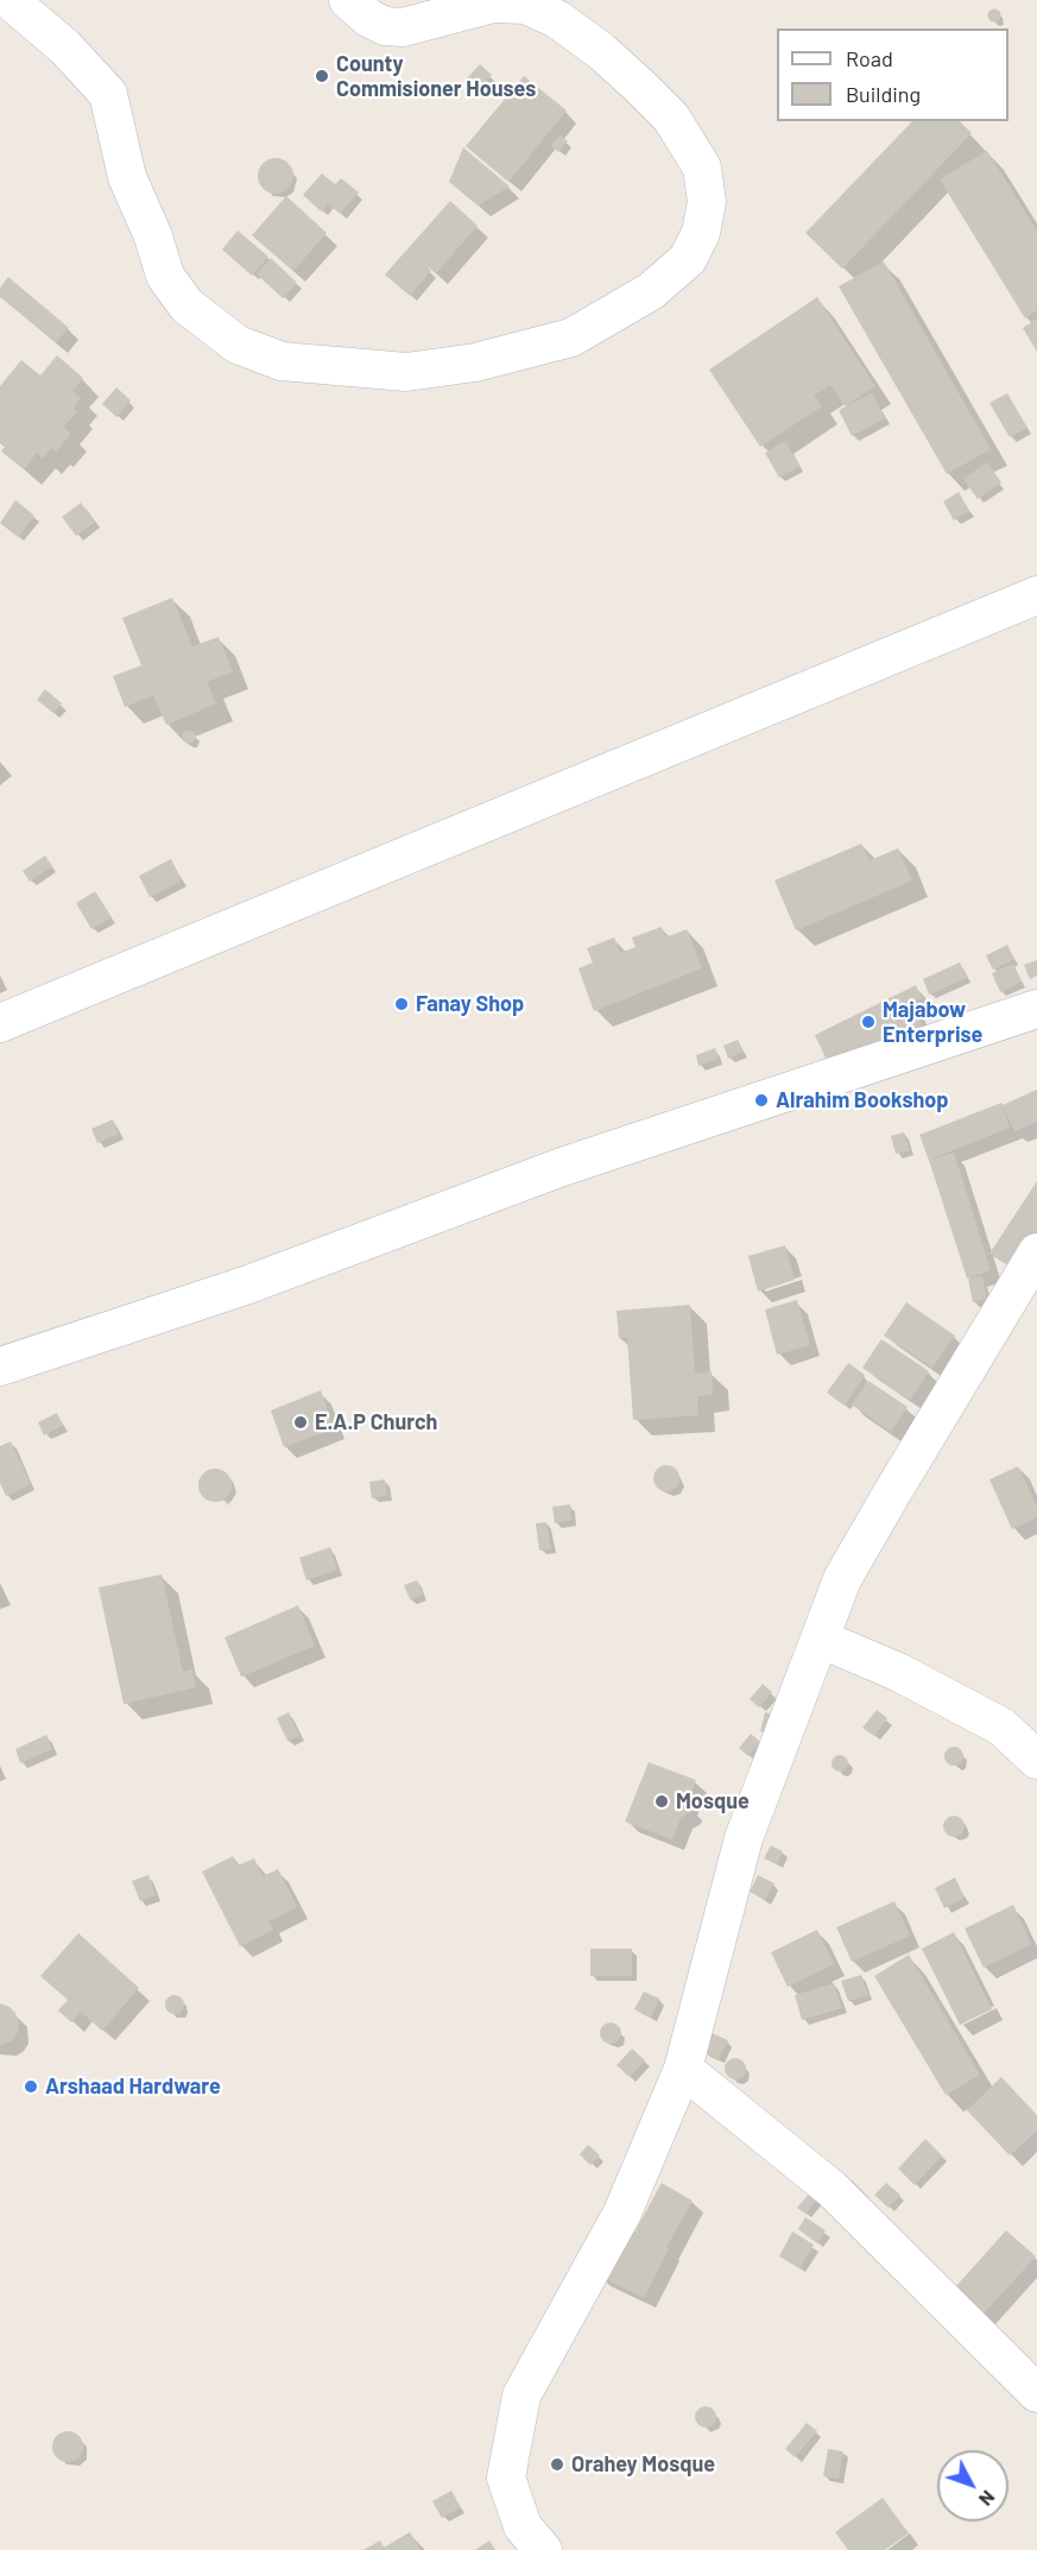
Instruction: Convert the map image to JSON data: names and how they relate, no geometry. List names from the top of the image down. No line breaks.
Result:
{"places":["County Commisioner Houses","Fanay Shop","Majabow Enterprise","Alrahim Bookshop","E.A.P Church","Mosque","Arshaad Hardware","Orahey Mosque"],"legend":["Road","Building"],"north":"bottom right"}
